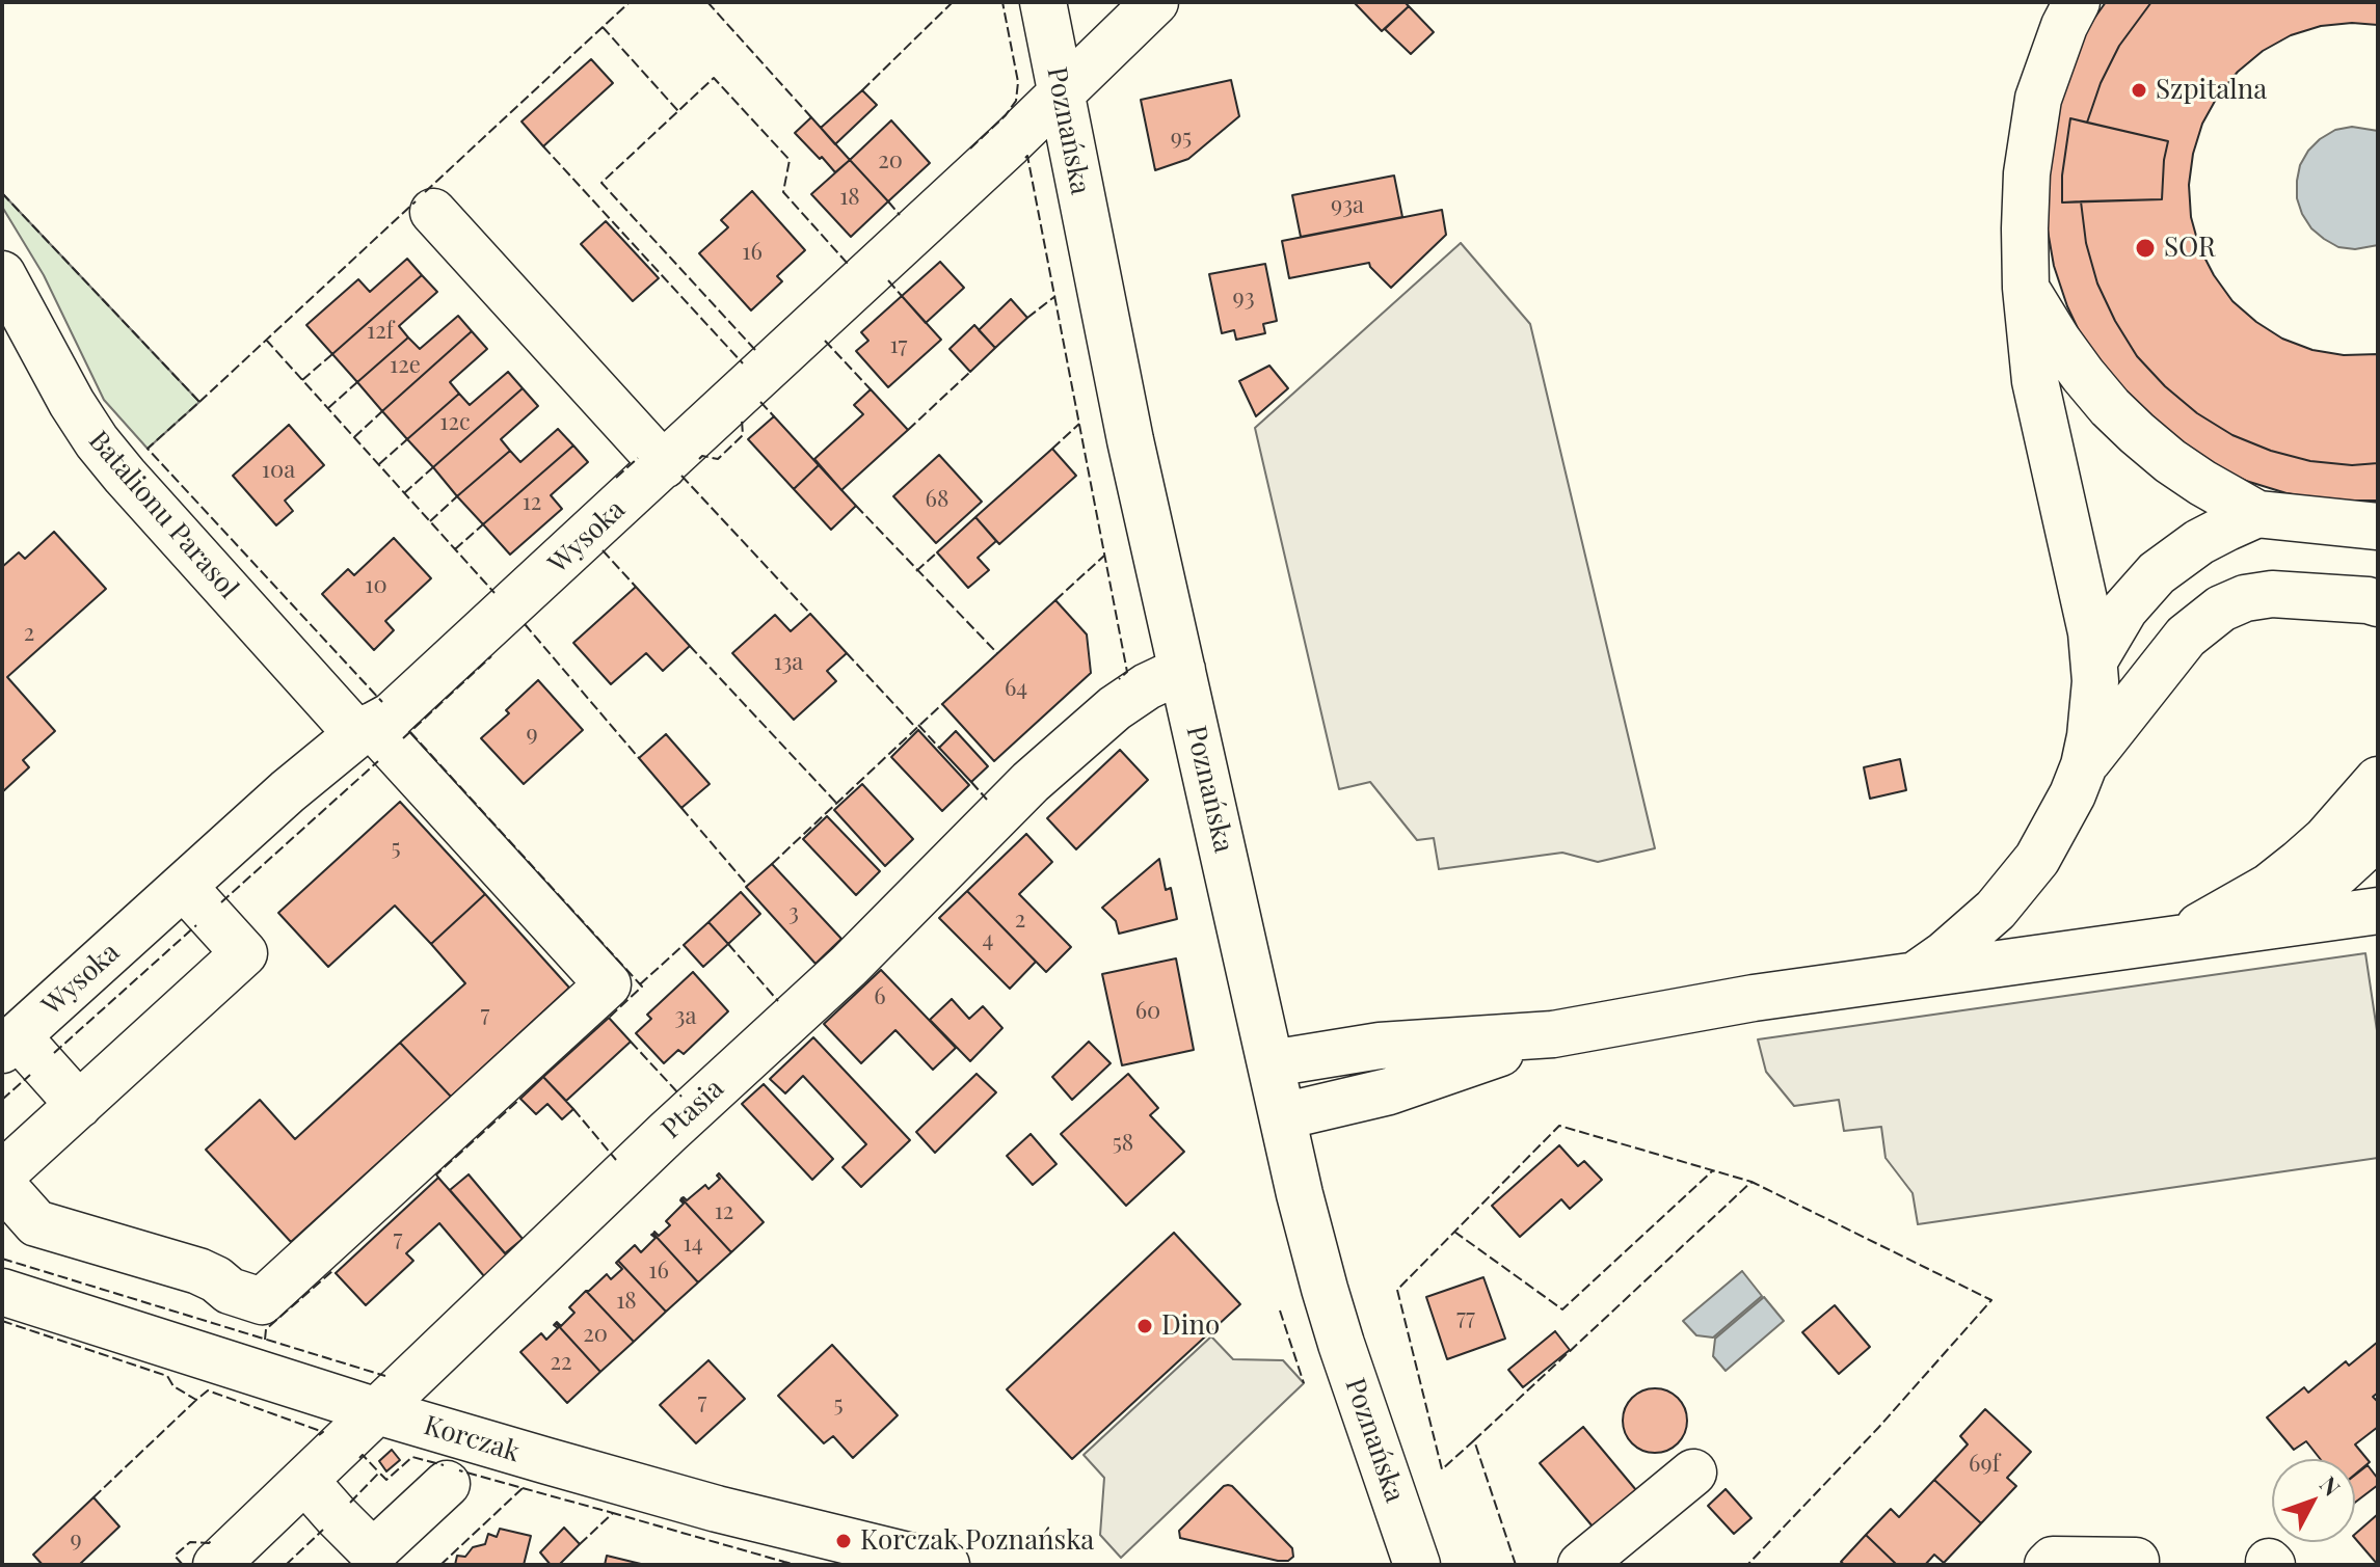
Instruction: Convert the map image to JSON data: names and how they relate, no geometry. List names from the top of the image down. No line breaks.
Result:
{"streets":{"street":["Poznańska","Batalionu Parasol","Wysoka","Ptasia","Korczak"]},"crossings":[["Poznańska","Wysoka"],["Poznańska","Ptasia"],["Batalionu Parasol","Wysoka"],["Ptasia","Korczak"]],"places":["Szpitalna","SOR","Dino","Korczak Poznańska"],"house_numbers":["95","20","18","93a","16","93","12f","17","12e","12c","10a","68","12","10","2","13a","64","9","5","3","2","4","6","60","7","3a","58","12","7","14","16","18","77","20","22","7","5","69f","9"],"north":"top right"}
